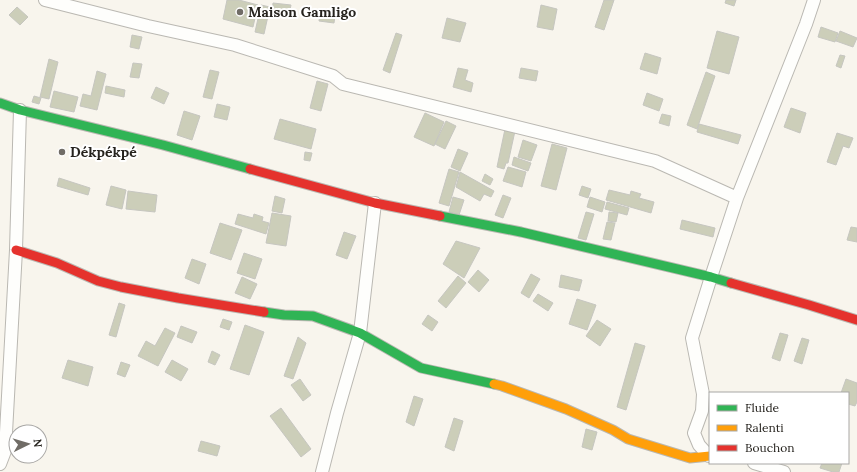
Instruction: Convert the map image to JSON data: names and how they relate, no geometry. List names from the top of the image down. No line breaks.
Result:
{"places":["Maison Gamligo","Dékpékpé"],"legend":["Fluide","Ralenti","Bouchon"],"north":"right"}
